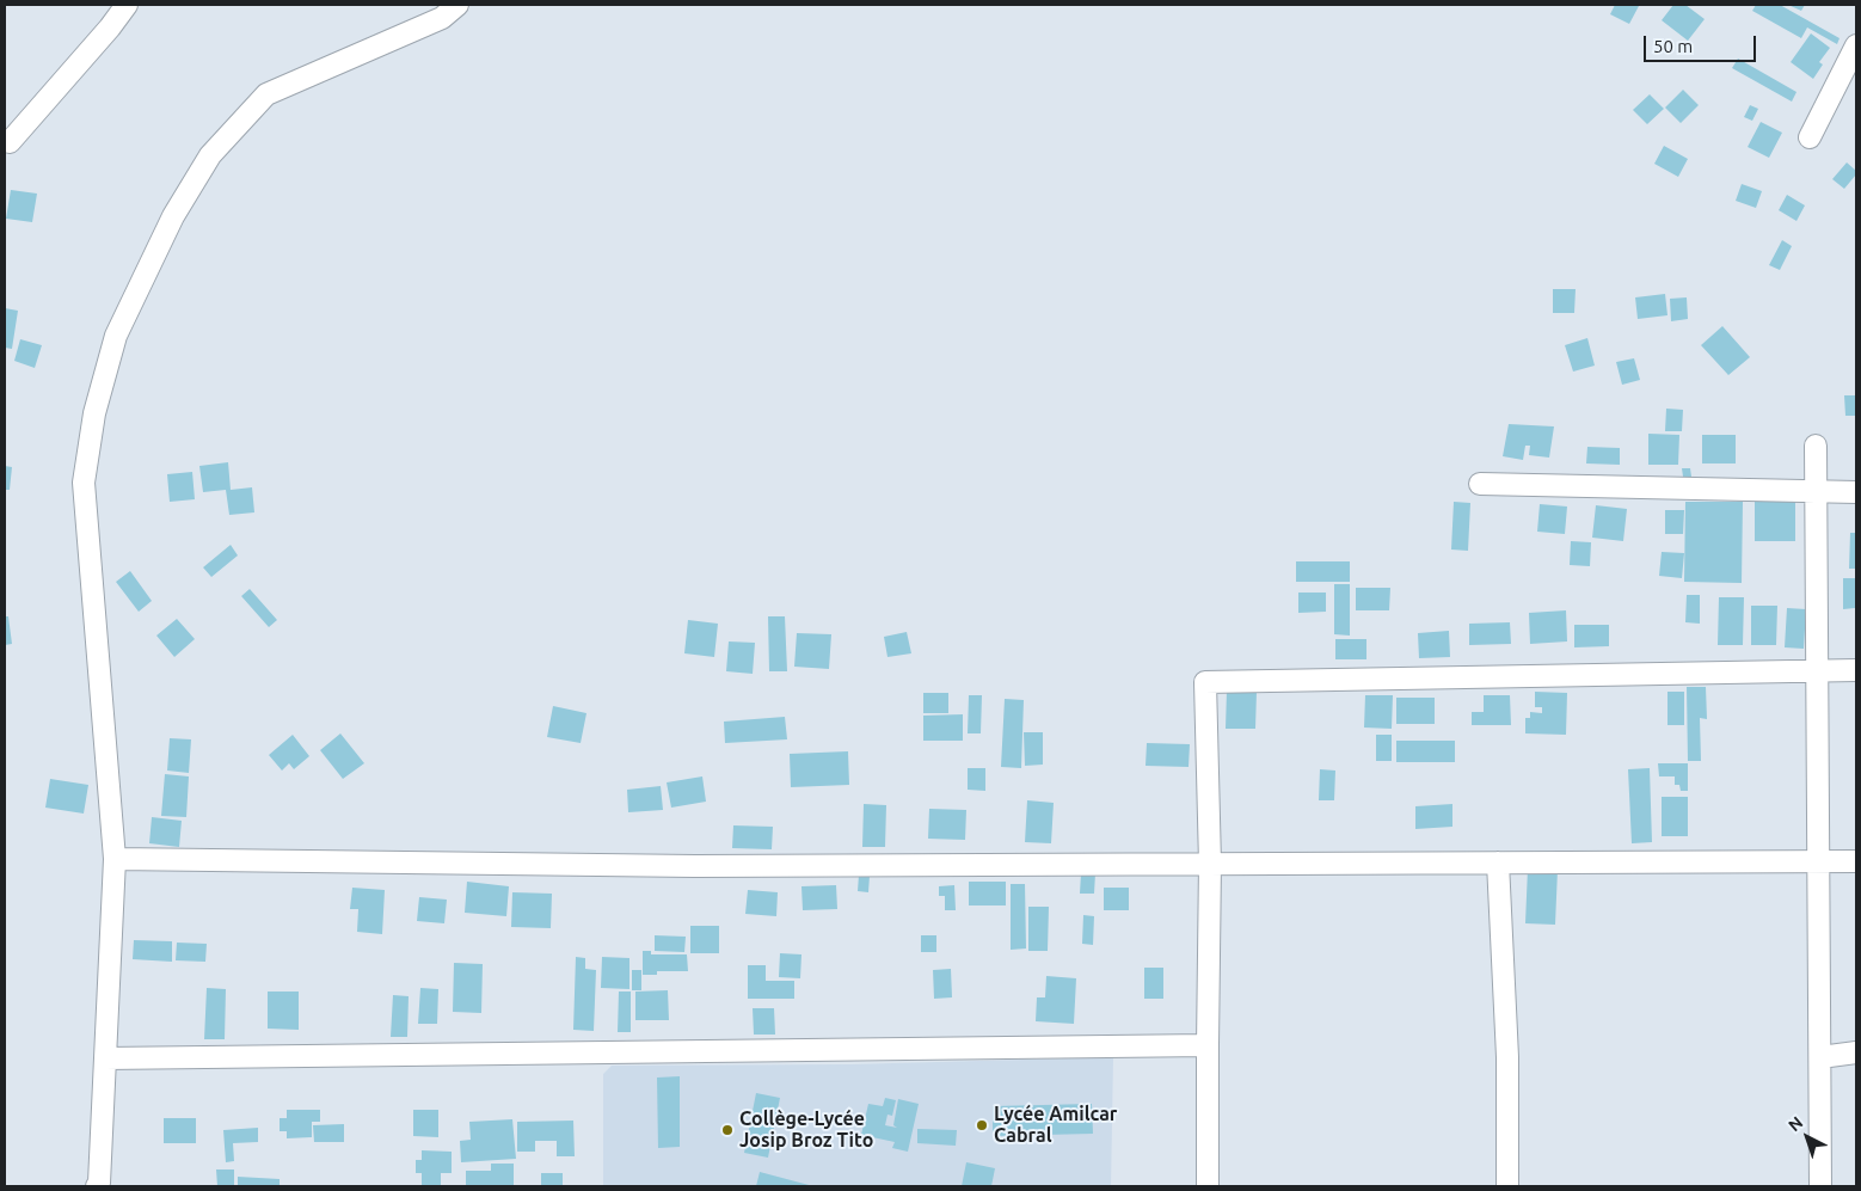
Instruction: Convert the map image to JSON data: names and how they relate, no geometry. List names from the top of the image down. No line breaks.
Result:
{"places":["Lycée Amilcar Cabral","Collège-Lycée Josip Broz Tito"],"scale_bar":"50 m","north":"top left"}
